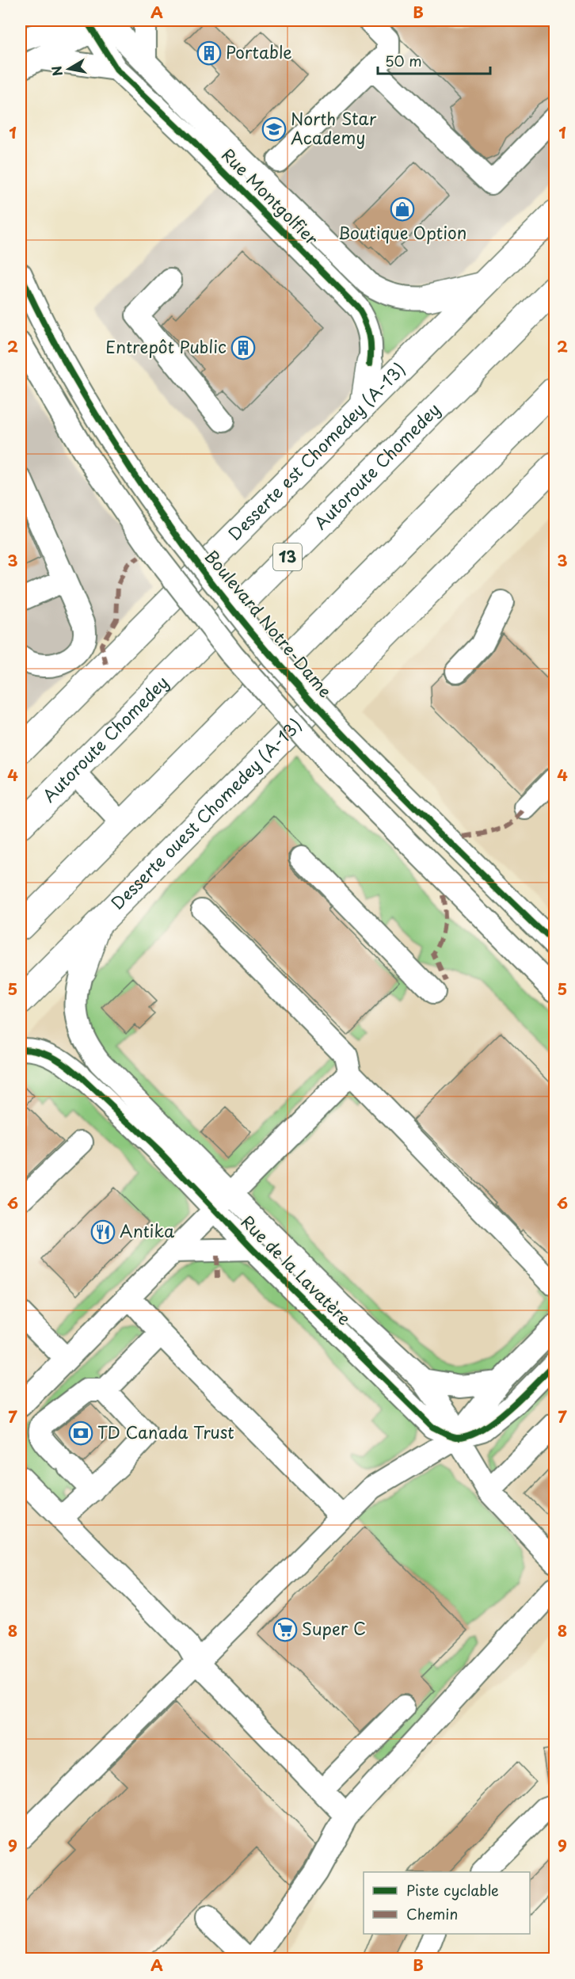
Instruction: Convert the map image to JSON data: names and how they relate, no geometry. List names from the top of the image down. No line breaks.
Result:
{"streets":{"main road":["Desserte est Chomedey (A-13)","Autoroute Chomedey","13","Desserte ouest Chomedey (A-13)"],"street":["Rue Montgolfier","Boulevard Notre-Dame","Rue de la Lavatère"]},"places":{"building":["Portable","Entrepôt Public"],"school or university":["North Star Academy"],"shop":["Boutique Option"],"restaurant":["Antika"],"bank":["TD Canada Trust"],"supermarket":["Super C"]},"legend":["Piste cyclable","Chemin"],"scale_bar":"50 m","north":"left","grid":{"columns":["A","B"],"rows":["1","2","3","4","5","6","7","8","9"]}}
